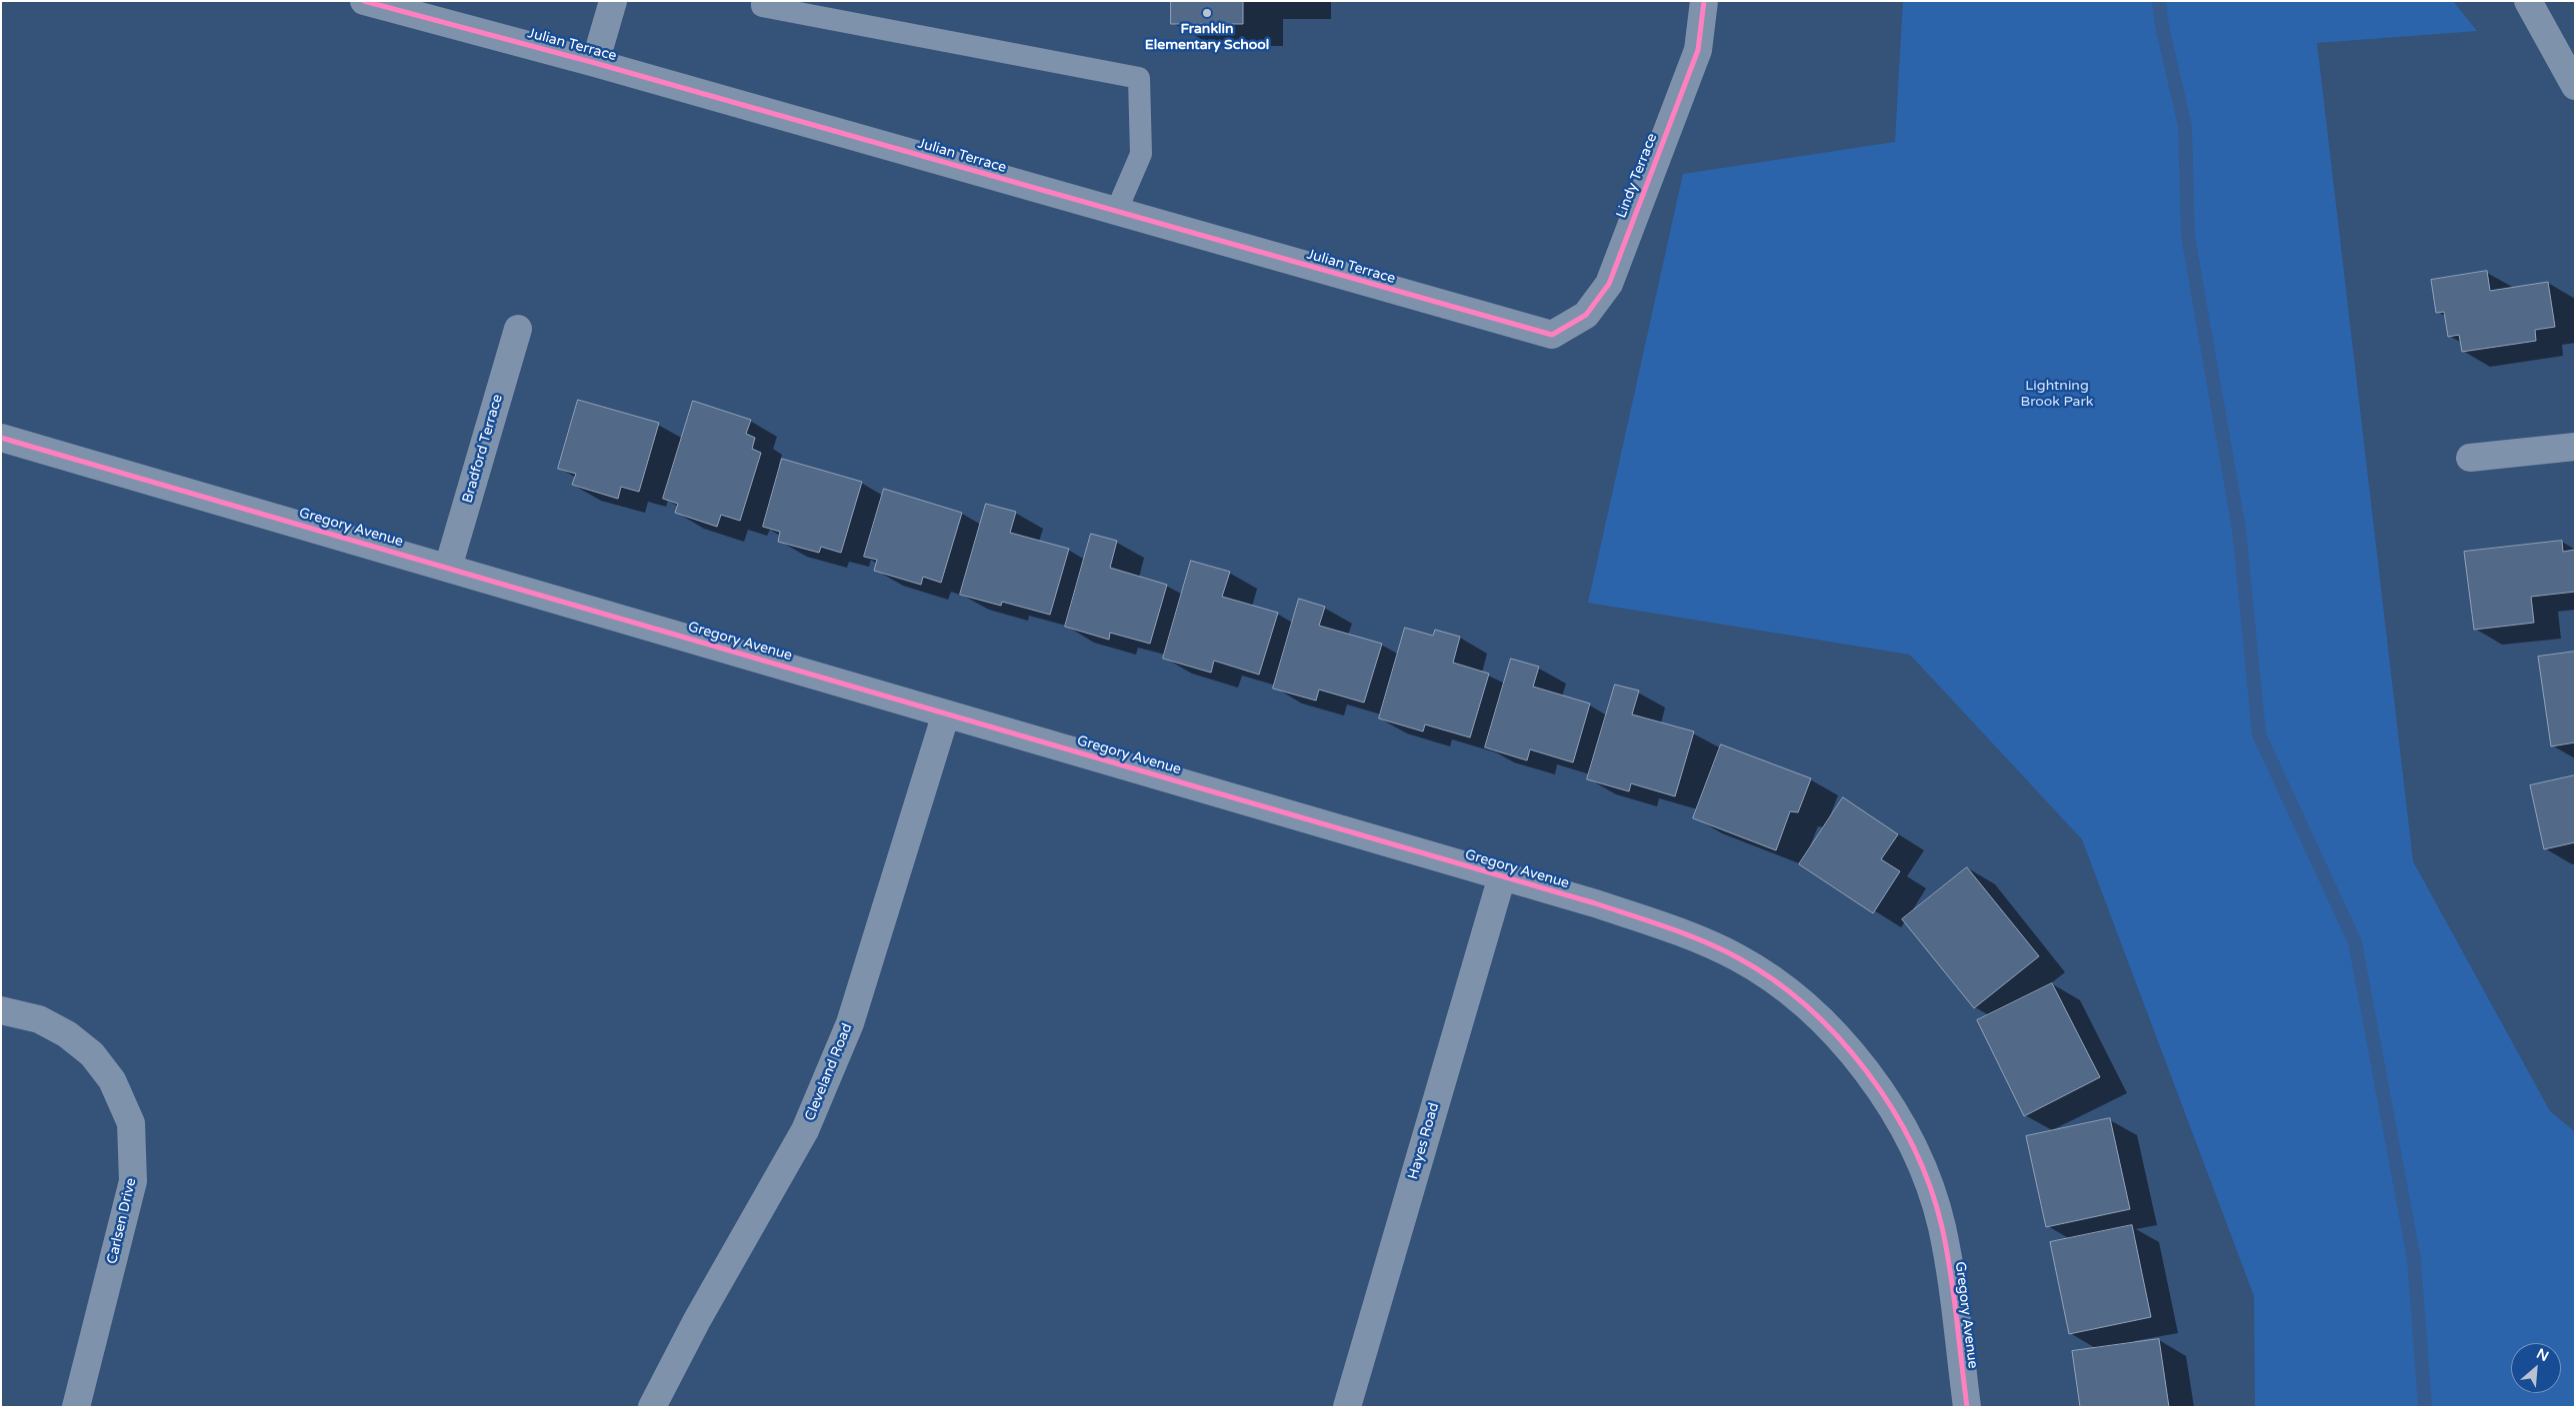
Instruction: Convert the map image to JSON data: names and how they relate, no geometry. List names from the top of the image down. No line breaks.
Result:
{"streets":{"main road":["Julian Terrace","Lindy Terrace","Bradford Terrace","Gregory Avenue","Cleveland Road","Hayes Road","Carlsen Drive"]},"crossings":[["Julian Terrace","Lindy Terrace"],["Bradford Terrace","Gregory Avenue"],["Gregory Avenue","Cleveland Road"],["Gregory Avenue","Hayes Road"]],"parks":["Lightning Brook Park"],"places":["Franklin Elementary School"],"north":"top right"}
